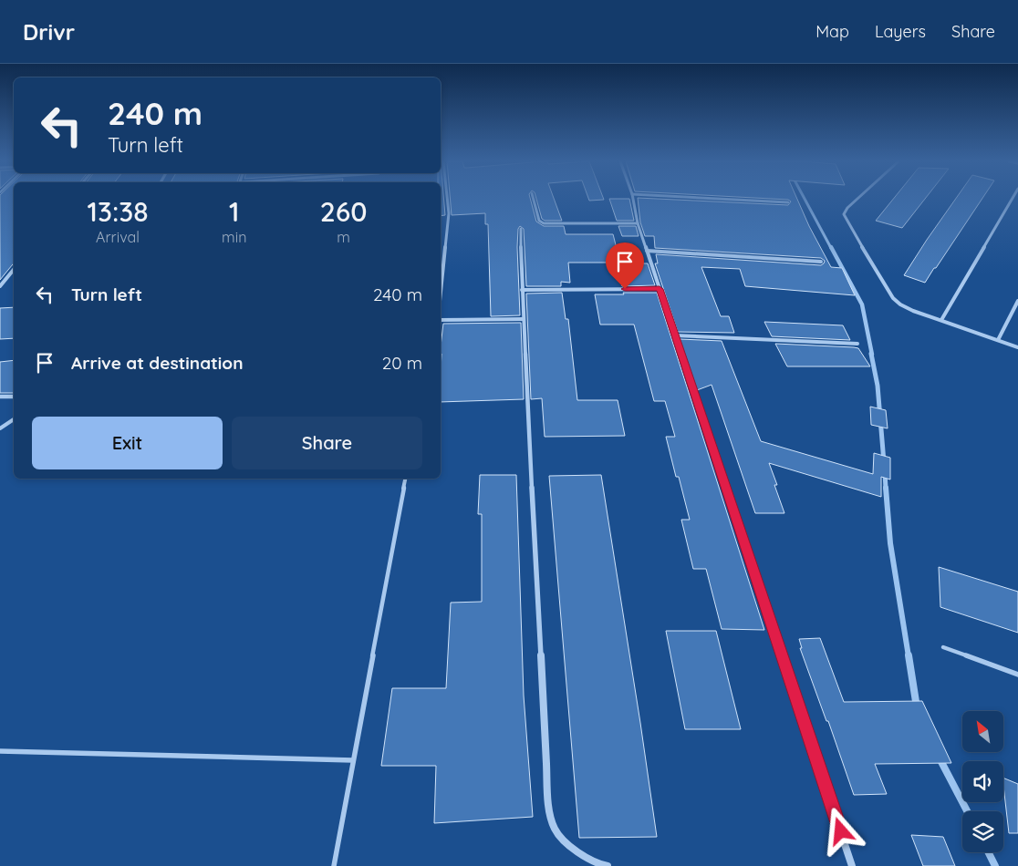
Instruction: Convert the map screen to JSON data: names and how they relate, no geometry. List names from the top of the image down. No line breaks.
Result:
{"north":"top left","page":{"header":"Drivr","nav":["Map","Layers","Share"],"turn":["240 m","Turn left"],"eta":["13:38","Arrival","1","min","260","m"],"list":[{"name":"Turn left","value":"240 m"},{"name":"Arrive at destination","value":"20 m"}],"buttons":["Exit","Share"]}}
